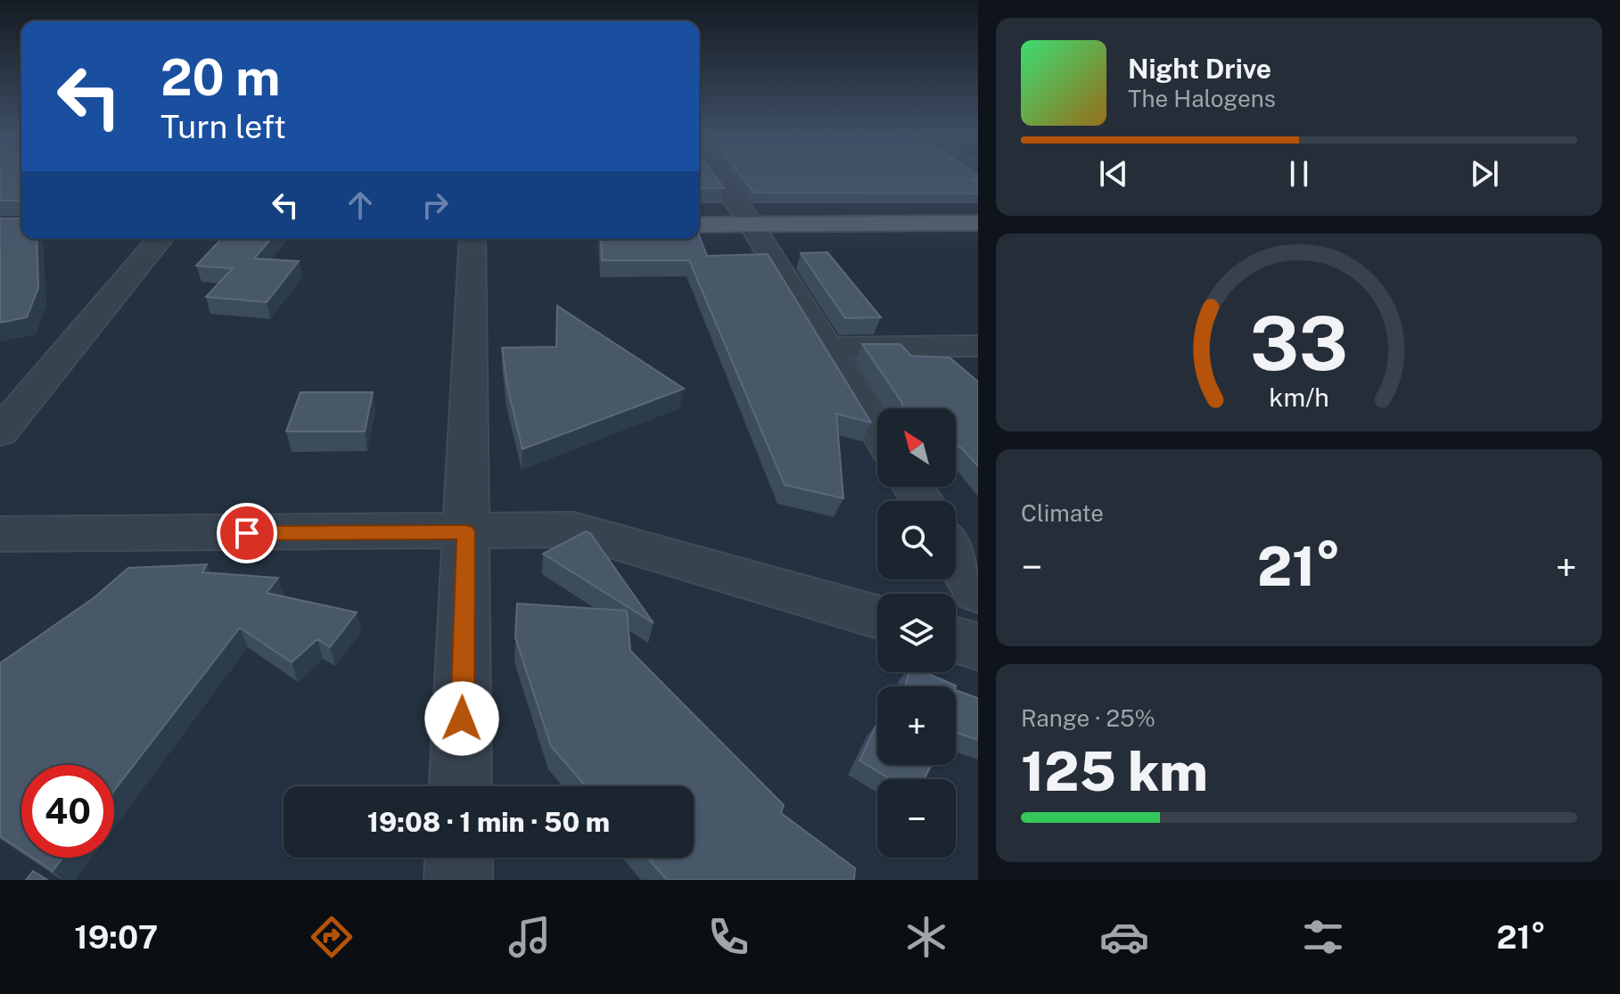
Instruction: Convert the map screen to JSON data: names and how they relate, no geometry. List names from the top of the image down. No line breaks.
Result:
{"north":"top left","page":{"turn":["20 m","Turn left"],"song":["Night Drive","The Halogens"],"map_buttons":["+","−"],"tile":["Climate",["Range · 25%","125 km"]],"heat":["−","21°","+"],"limit":"40","trip":"19:08 · 1 min · 50 m","tabs":["19:07","21°"],"gauge":["33","km/h"]}}
